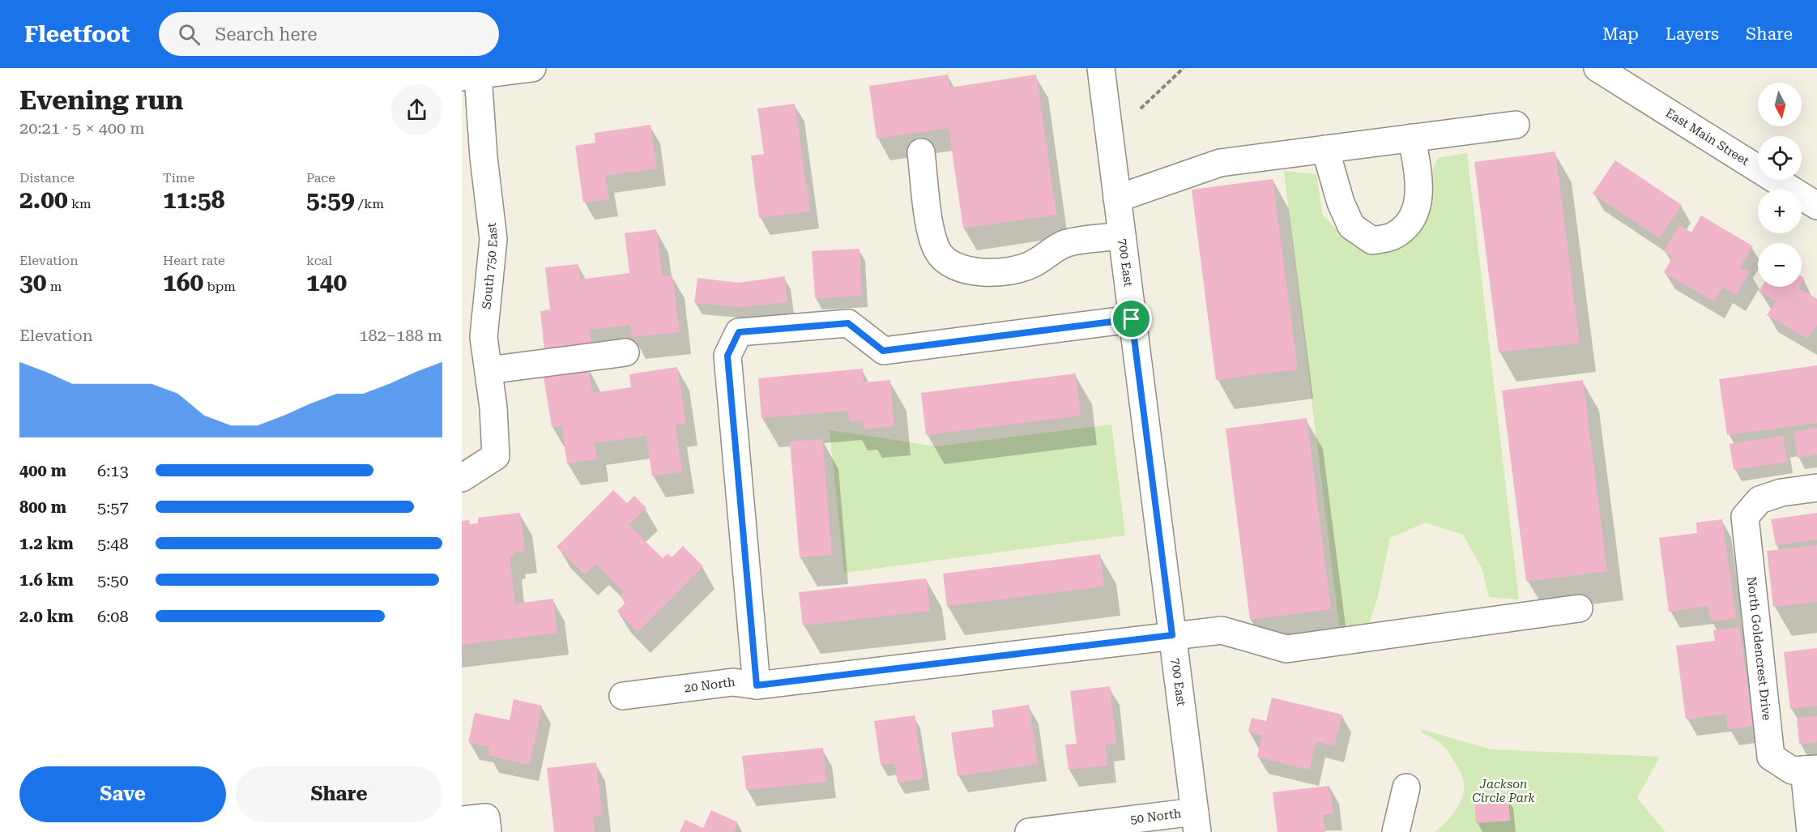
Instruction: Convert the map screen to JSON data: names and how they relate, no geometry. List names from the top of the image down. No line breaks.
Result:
{"streets":{"street":["East Main Street","700 East","South 750 East","North Goldencrest Drive","20 North","50 North"]},"crossings":[["700 East","20 North"],["700 East","50 North"]],"parks":["Jackson Circle Park"],"north":"bottom","page":{"header":"Fleetfoot","search":"Search here","nav":["Map","Layers","Share"],"heading":["Evening run","20:21 · 5 × 400 m"],"map_buttons":["+","−"],"stats":[["Distance","2.00 km"],["Time","11:58"],["Pace","5:59 /km"],["Elevation","30 m"],["Heart rate","160 bpm"],["kcal","140"]],"chart":["Elevation","182–188 m"],"list":[{"name":"400 m","note":"6:13"},{"name":"800 m","note":"5:57"},{"name":"1.2 km","note":"5:48"},{"name":"1.6 km","note":"5:50"},{"name":"2.0 km","note":"6:08"}],"buttons":["Save","Share"]}}
